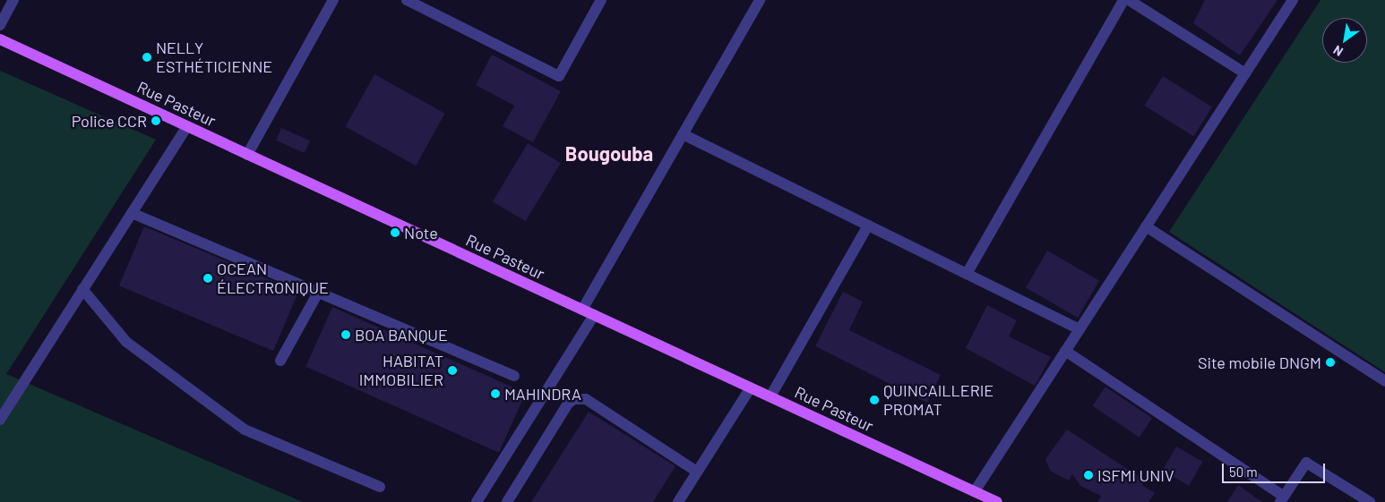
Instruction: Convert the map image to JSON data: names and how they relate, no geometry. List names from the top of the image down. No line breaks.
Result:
{"streets":{"main road":["Rue Pasteur"]},"districts":["Bougouba"],"places":["NELLY ESTHÉTICIENNE","Police CCR","Note","OCEAN ÉLECTRONIQUE","BOA BANQUE","Site mobile DNGM","HABITAT IMMOBILIER","MAHINDRA","QUINCAILLERIE PROMAT","ISFMI UNIV"],"scale_bar":"50 m","north":"bottom left"}
